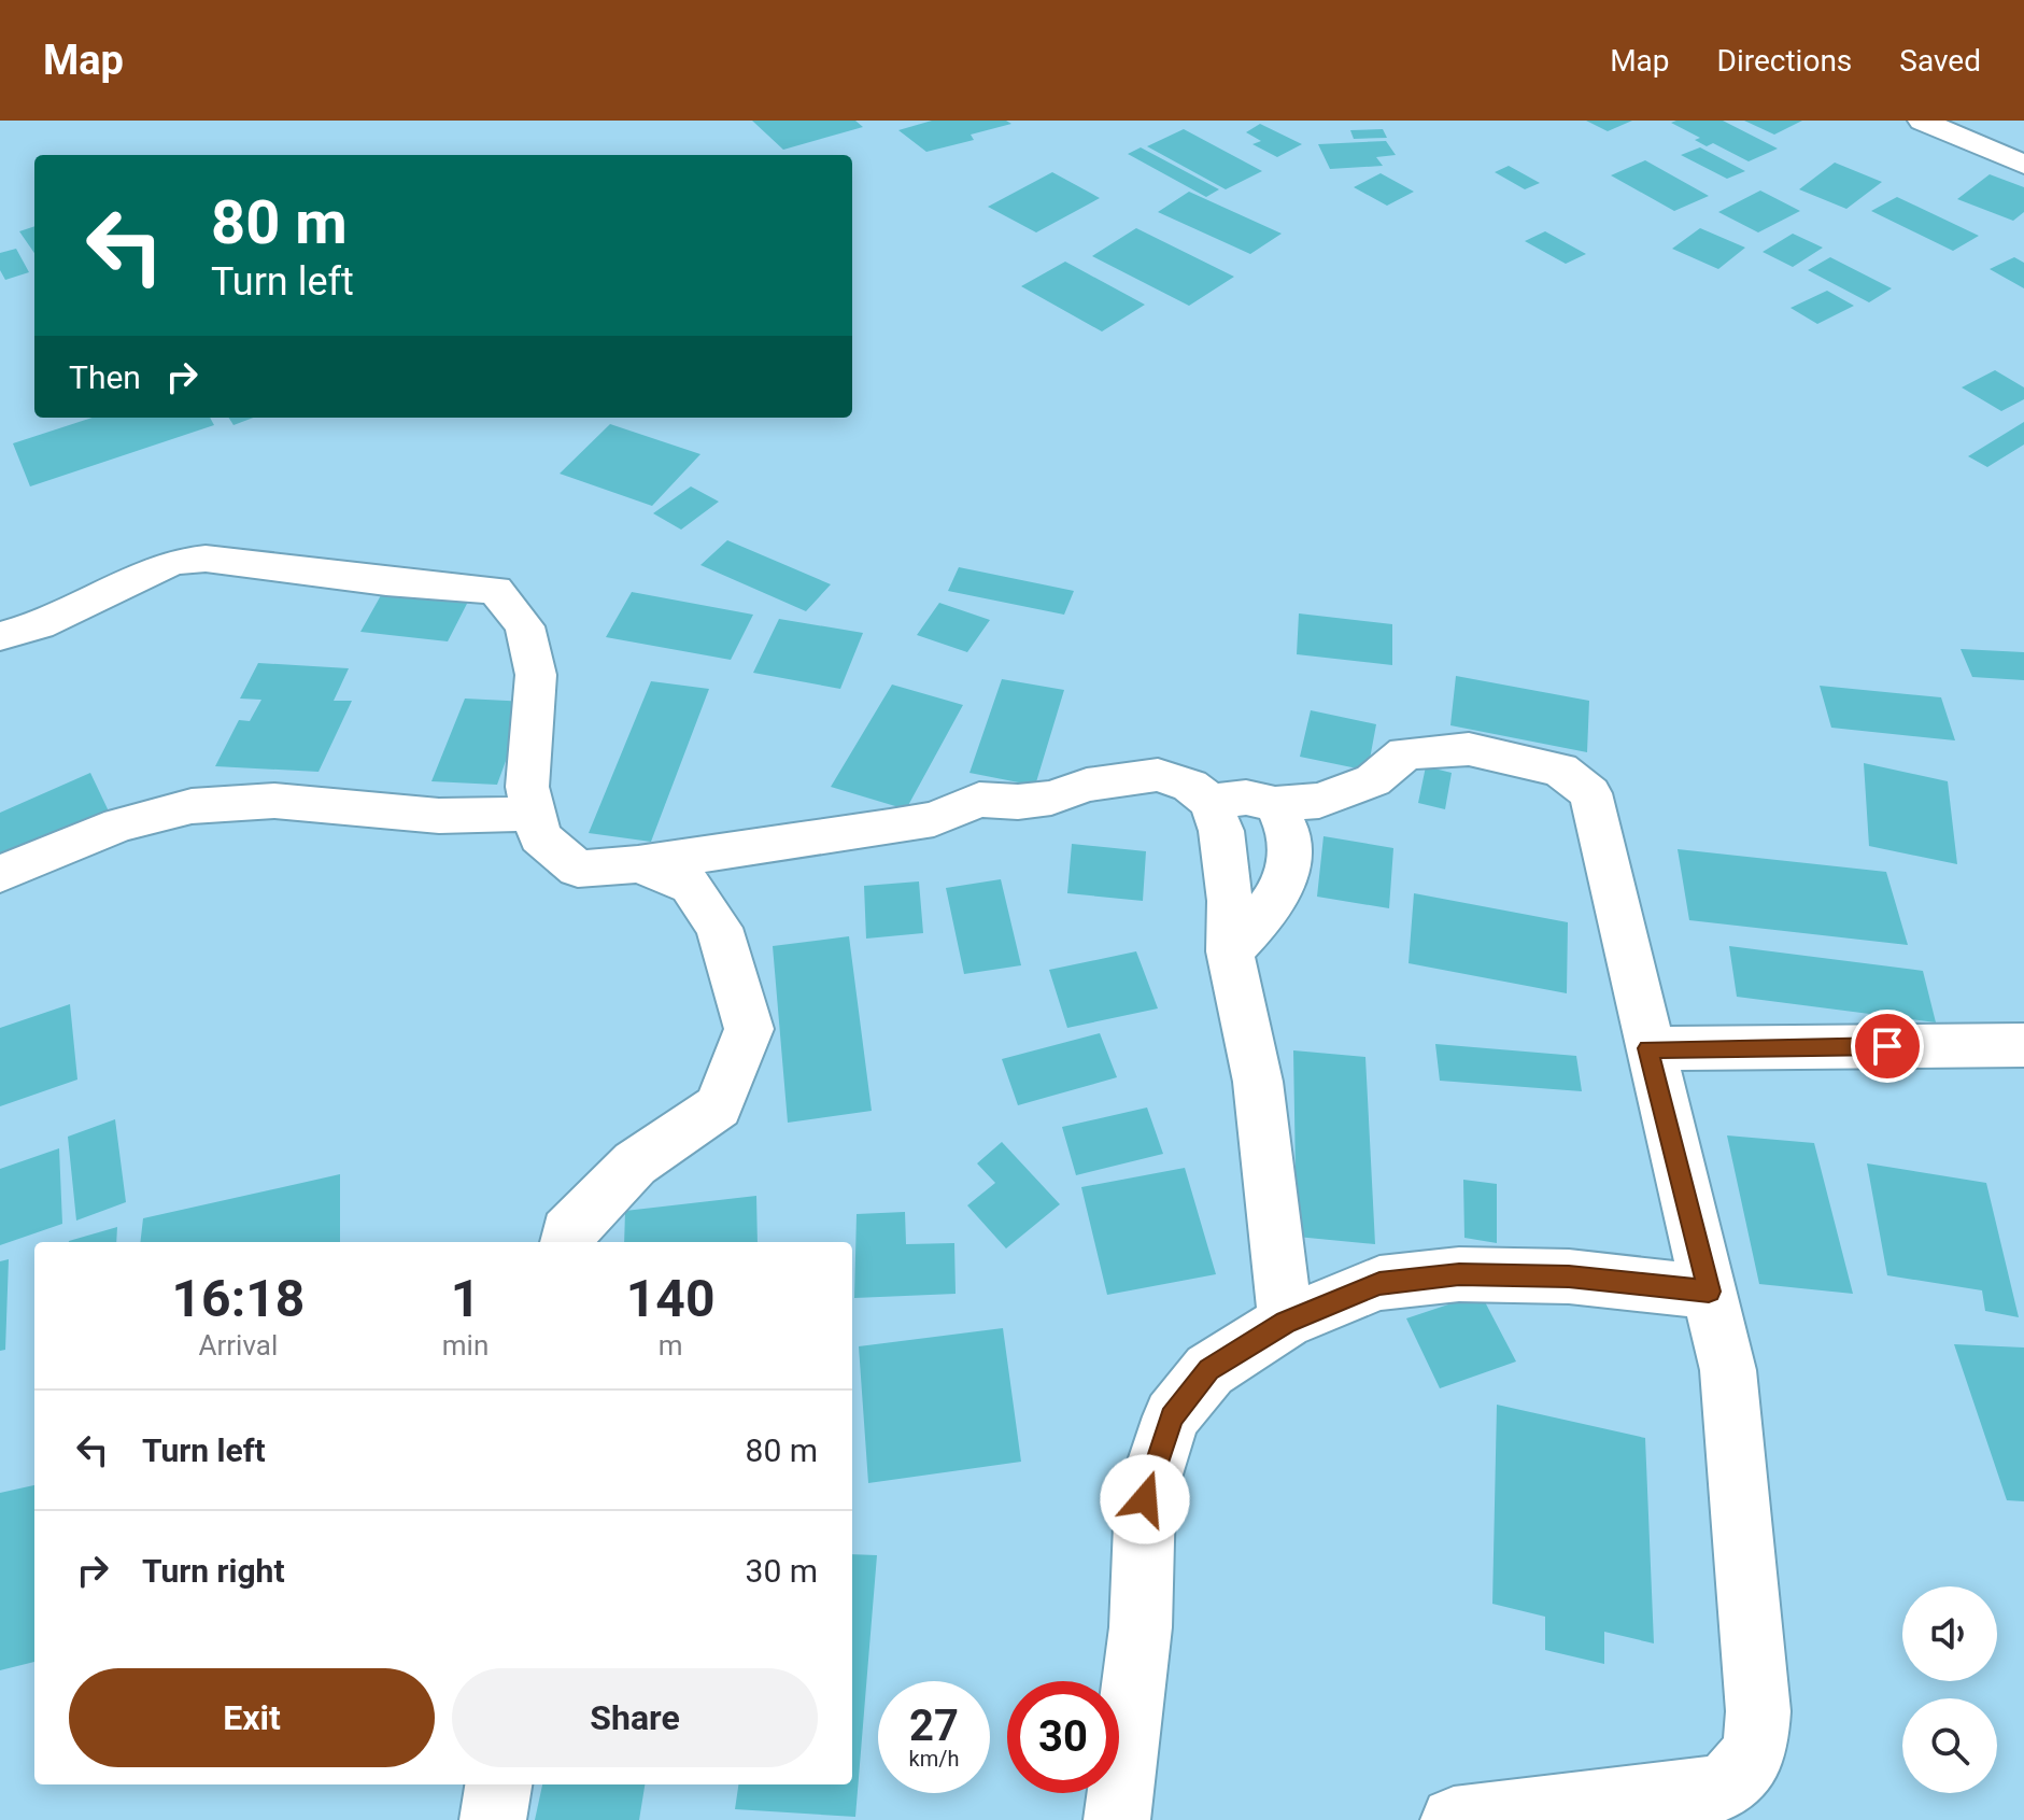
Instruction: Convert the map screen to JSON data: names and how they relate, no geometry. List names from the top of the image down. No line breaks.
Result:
{"page":{"header":"Map","nav":["Map","Directions","Saved"],"turn":["80 m","Turn left"],"then":"Then","eta":["16:18","Arrival","1","min","140","m"],"list":[{"name":"Turn left","value":"80 m"},{"name":"Turn right","value":"30 m"}],"buttons":["Exit","Share"],"speed":"27 km/h","limit":"30"}}
